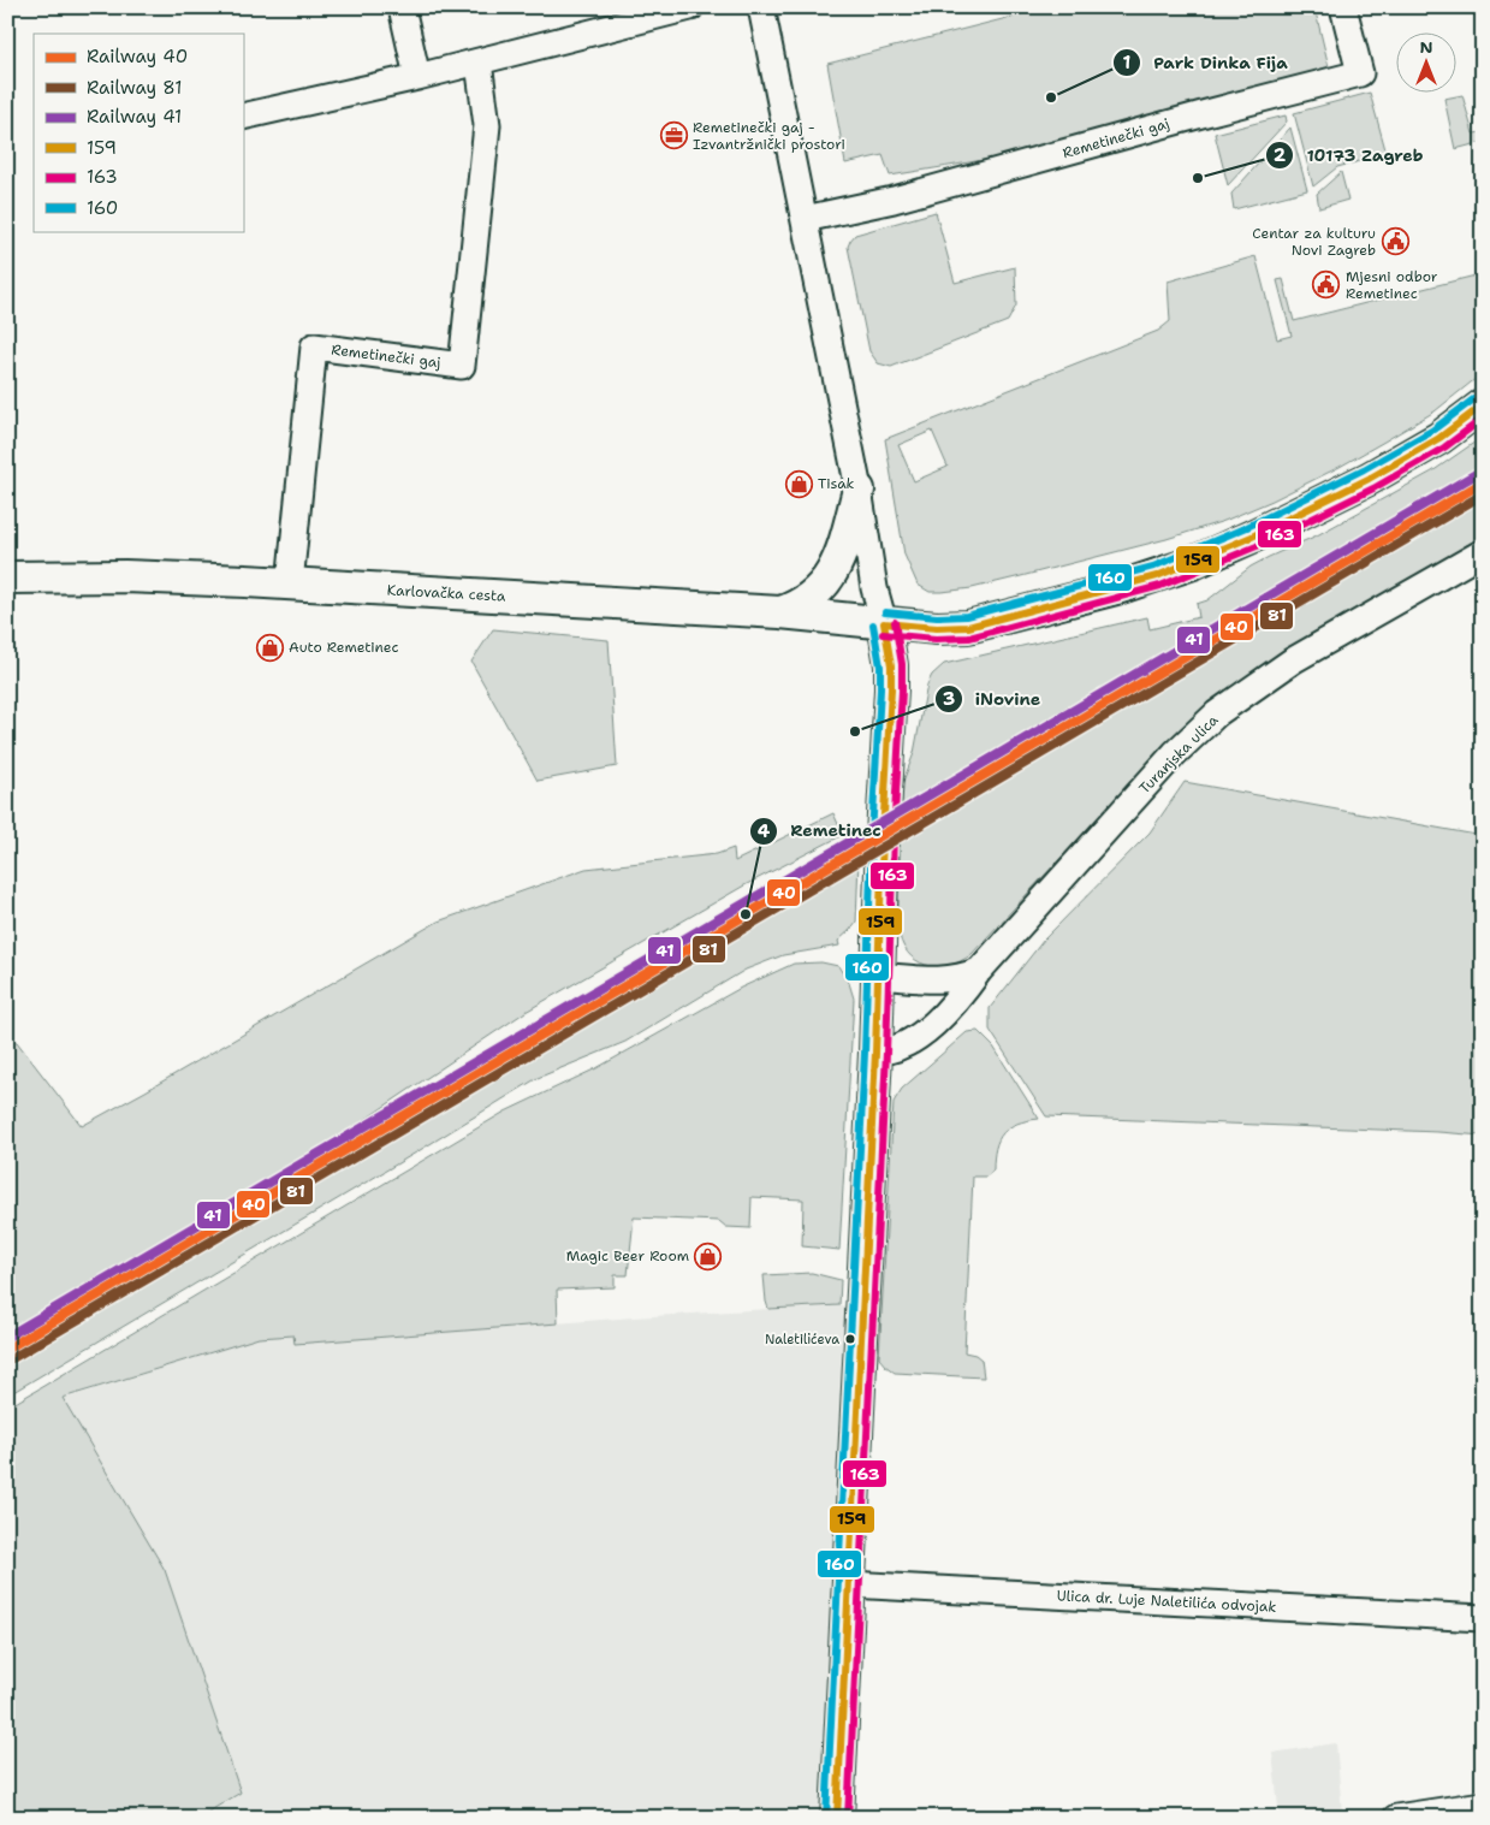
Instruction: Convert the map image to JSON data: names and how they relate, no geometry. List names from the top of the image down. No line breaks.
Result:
{"streets":{"main road":["Karlovačka cesta"],"street":["Remetinečki gaj","Turanjska ulica","Ulica dr. Luje Naletilića odvojak"]},"crossings":[["Remetinečki gaj","Karlovačka cesta"]],"places":{"other":["Park Dinka Fija","10173 Zagreb","iNovine","Remetinec","Naletilićeva"],"office":["Remetinečki gaj - Izvantržnički prostori"],"public building":["Centar za kulturu Novi Zagreb","Mjesni odbor Remetinec"],"shop":["Tisak","Auto Remetinec","Magic Beer Room"]},"lines":["transit line 160","transit line 159","transit line 163","rail line 41","rail line 40","rail line 81"],"legend":["Railway 40","Railway 81","Railway 41","159","163","160"],"north":"top"}
